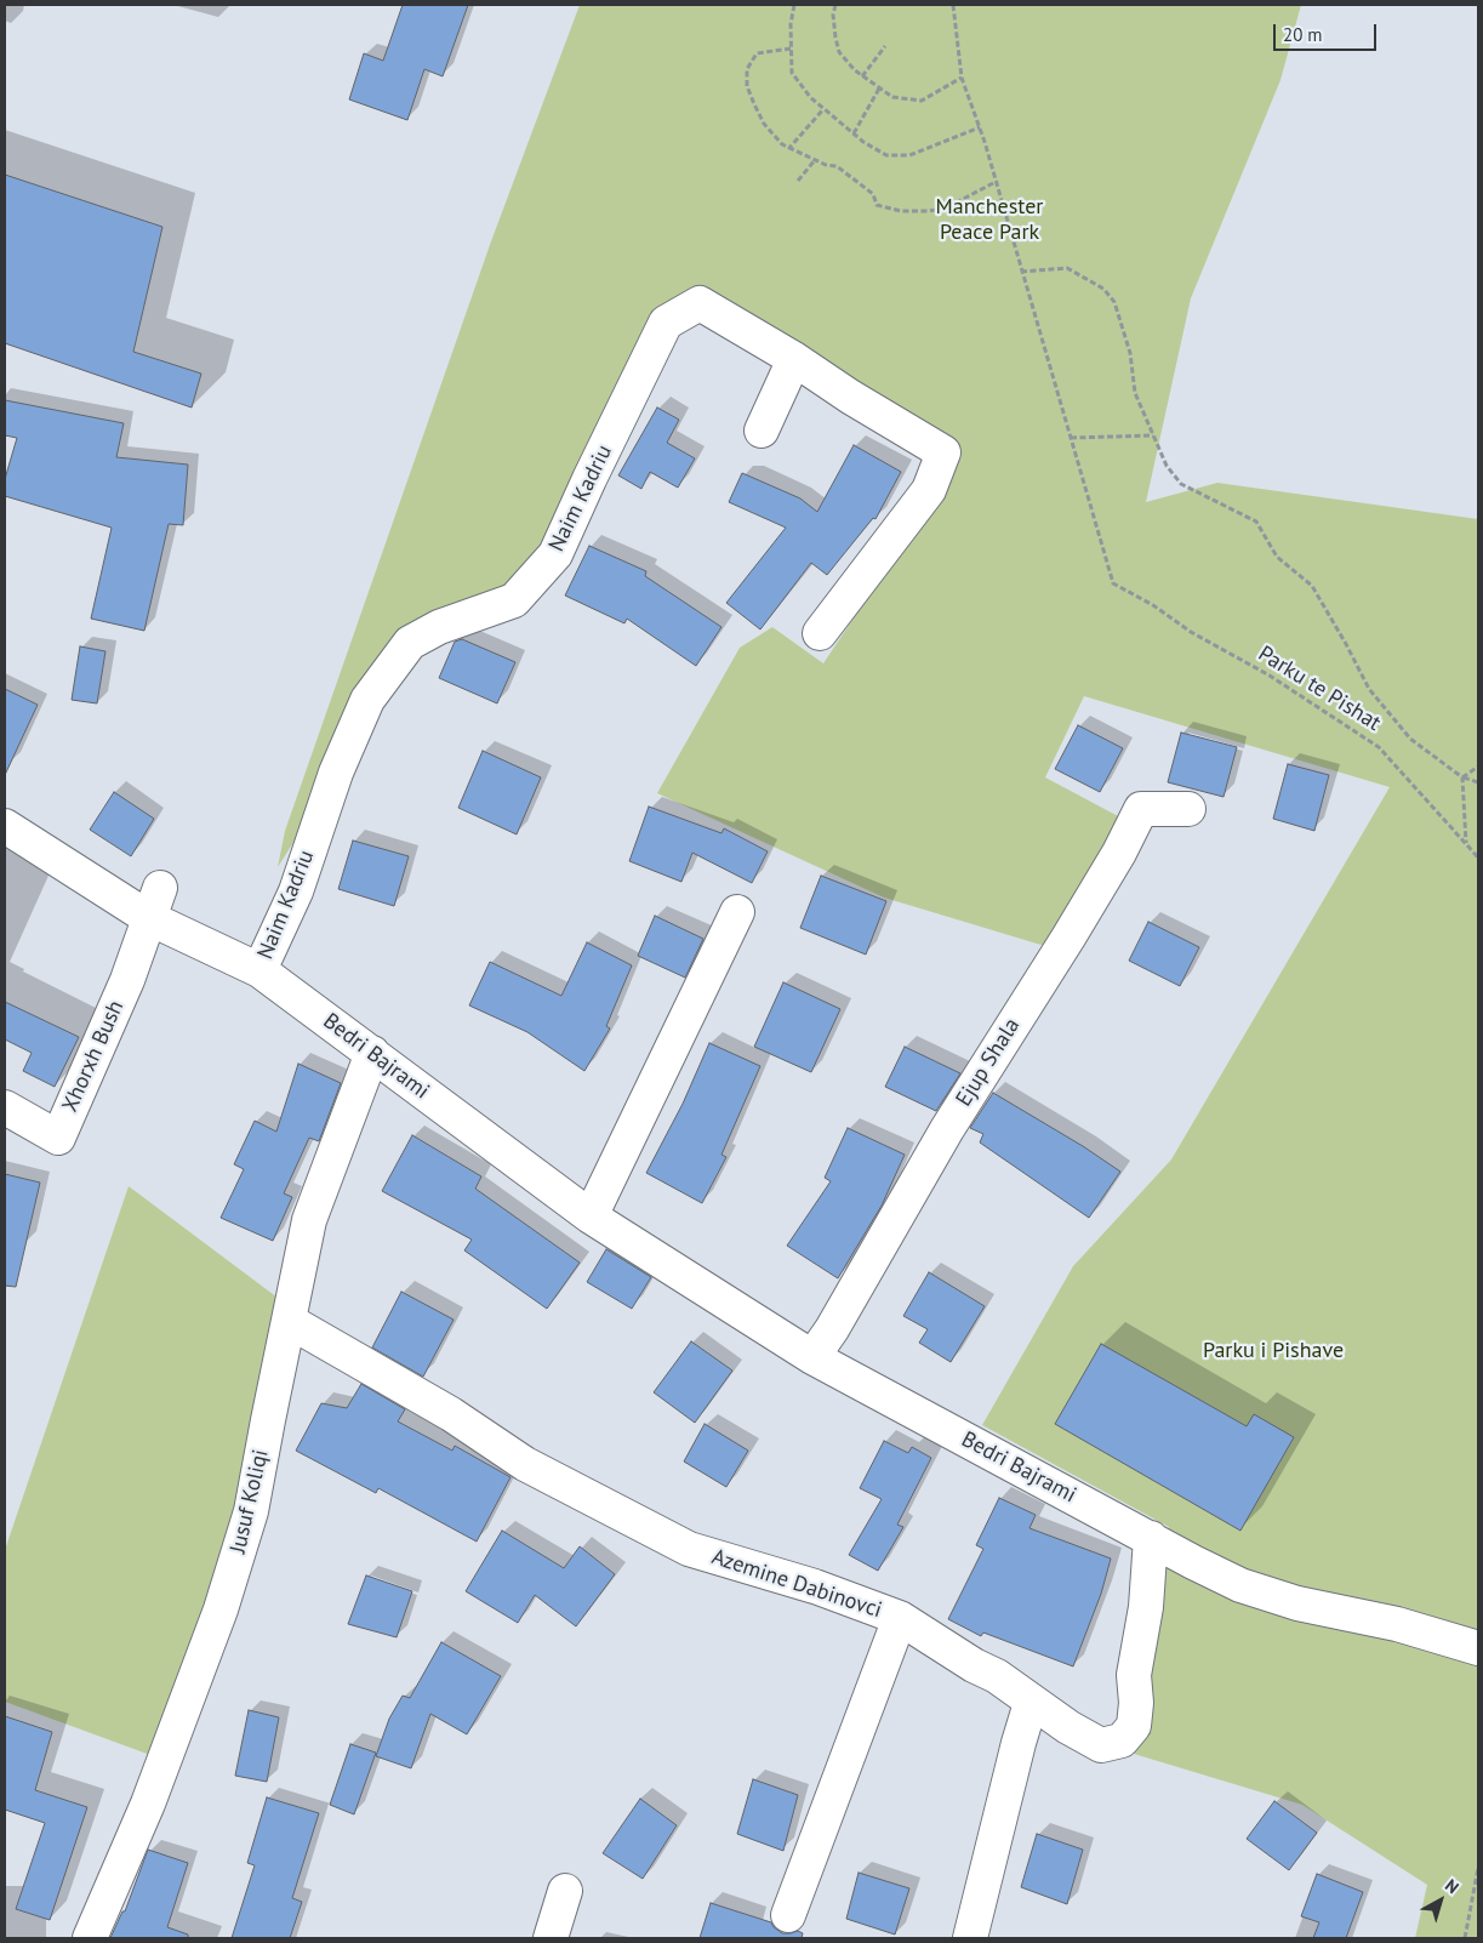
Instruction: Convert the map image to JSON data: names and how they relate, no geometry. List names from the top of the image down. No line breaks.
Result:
{"streets":{"street":["Naim Kadriu","Xhorxh Bush","Bedri Bajrami","Ejup Shala","Jusuf Koliqi","Azemine Dabinovci"],"path":["Parku te Pishat"]},"crossings":[["Naim Kadriu","Bedri Bajrami"],["Xhorxh Bush","Bedri Bajrami"],["Bedri Bajrami","Ejup Shala"],["Bedri Bajrami","Jusuf Koliqi"],["Bedri Bajrami","Azemine Dabinovci"],["Jusuf Koliqi","Azemine Dabinovci"]],"parks":["Manchester Peace Park","Parku i Pishave"],"scale_bar":"20 m","north":"top right"}
